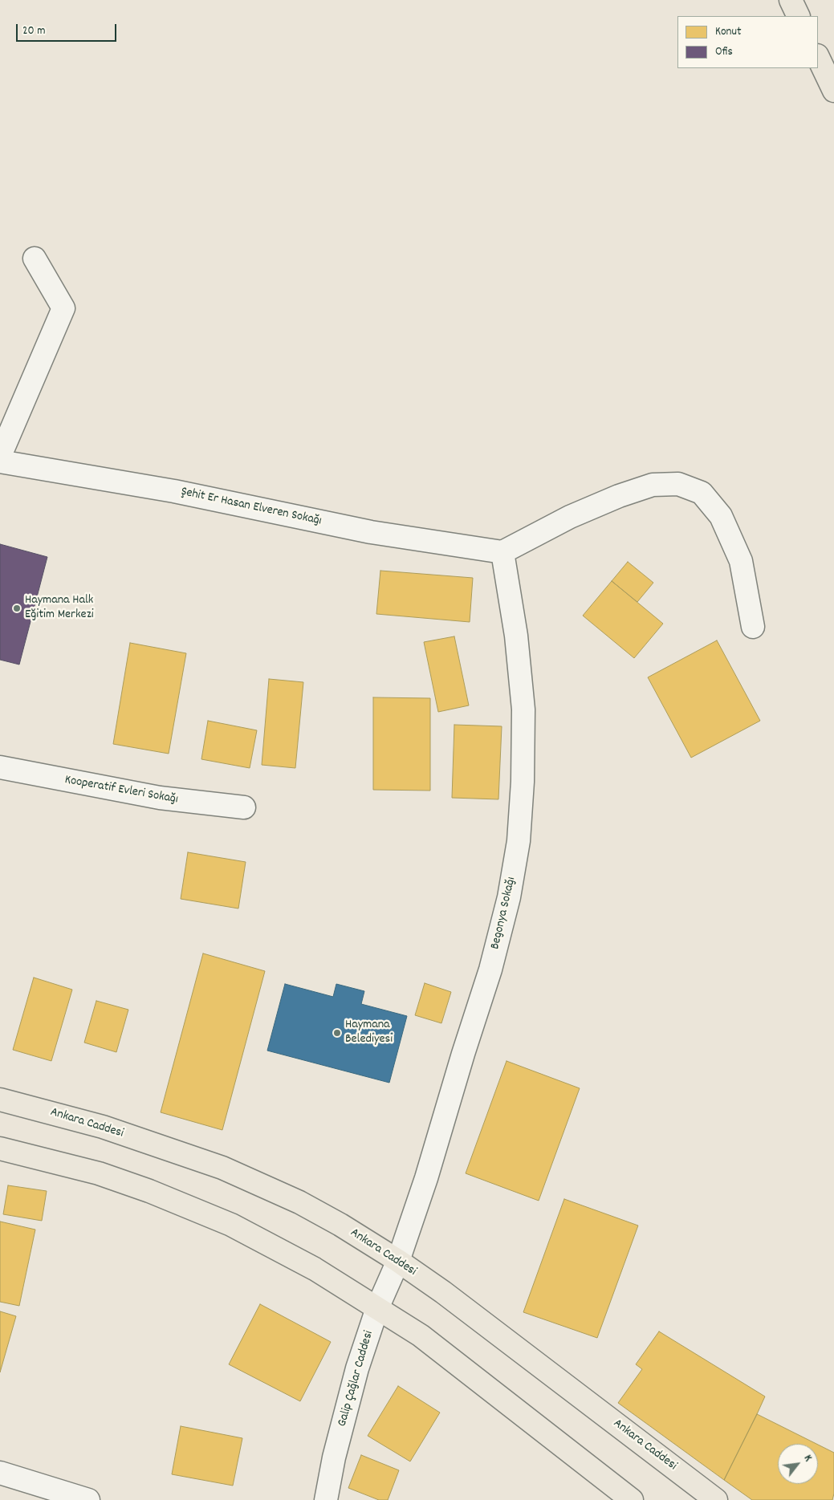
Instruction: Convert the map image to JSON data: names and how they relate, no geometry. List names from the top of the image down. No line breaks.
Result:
{"streets":{"main road":["Ankara Caddesi"],"street":["Şehit Er Hasan Elveren Sokağı","Kooperatif Evleri Sokağı","Begonya Sokağı","Galip Çağlar Caddesi"]},"crossings":[["Şehit Er Hasan Elveren Sokağı","Begonya Sokağı"],["Begonya Sokağı","Ankara Caddesi"],["Begonya Sokağı","Galip Çağlar Caddesi"],["Ankara Caddesi","Galip Çağlar Caddesi"]],"places":["Haymana Halk Eğitim Merkezi","Haymana Belediyesi"],"legend":["Konut","Ofis"],"scale_bar":"20 m","north":"top right"}
